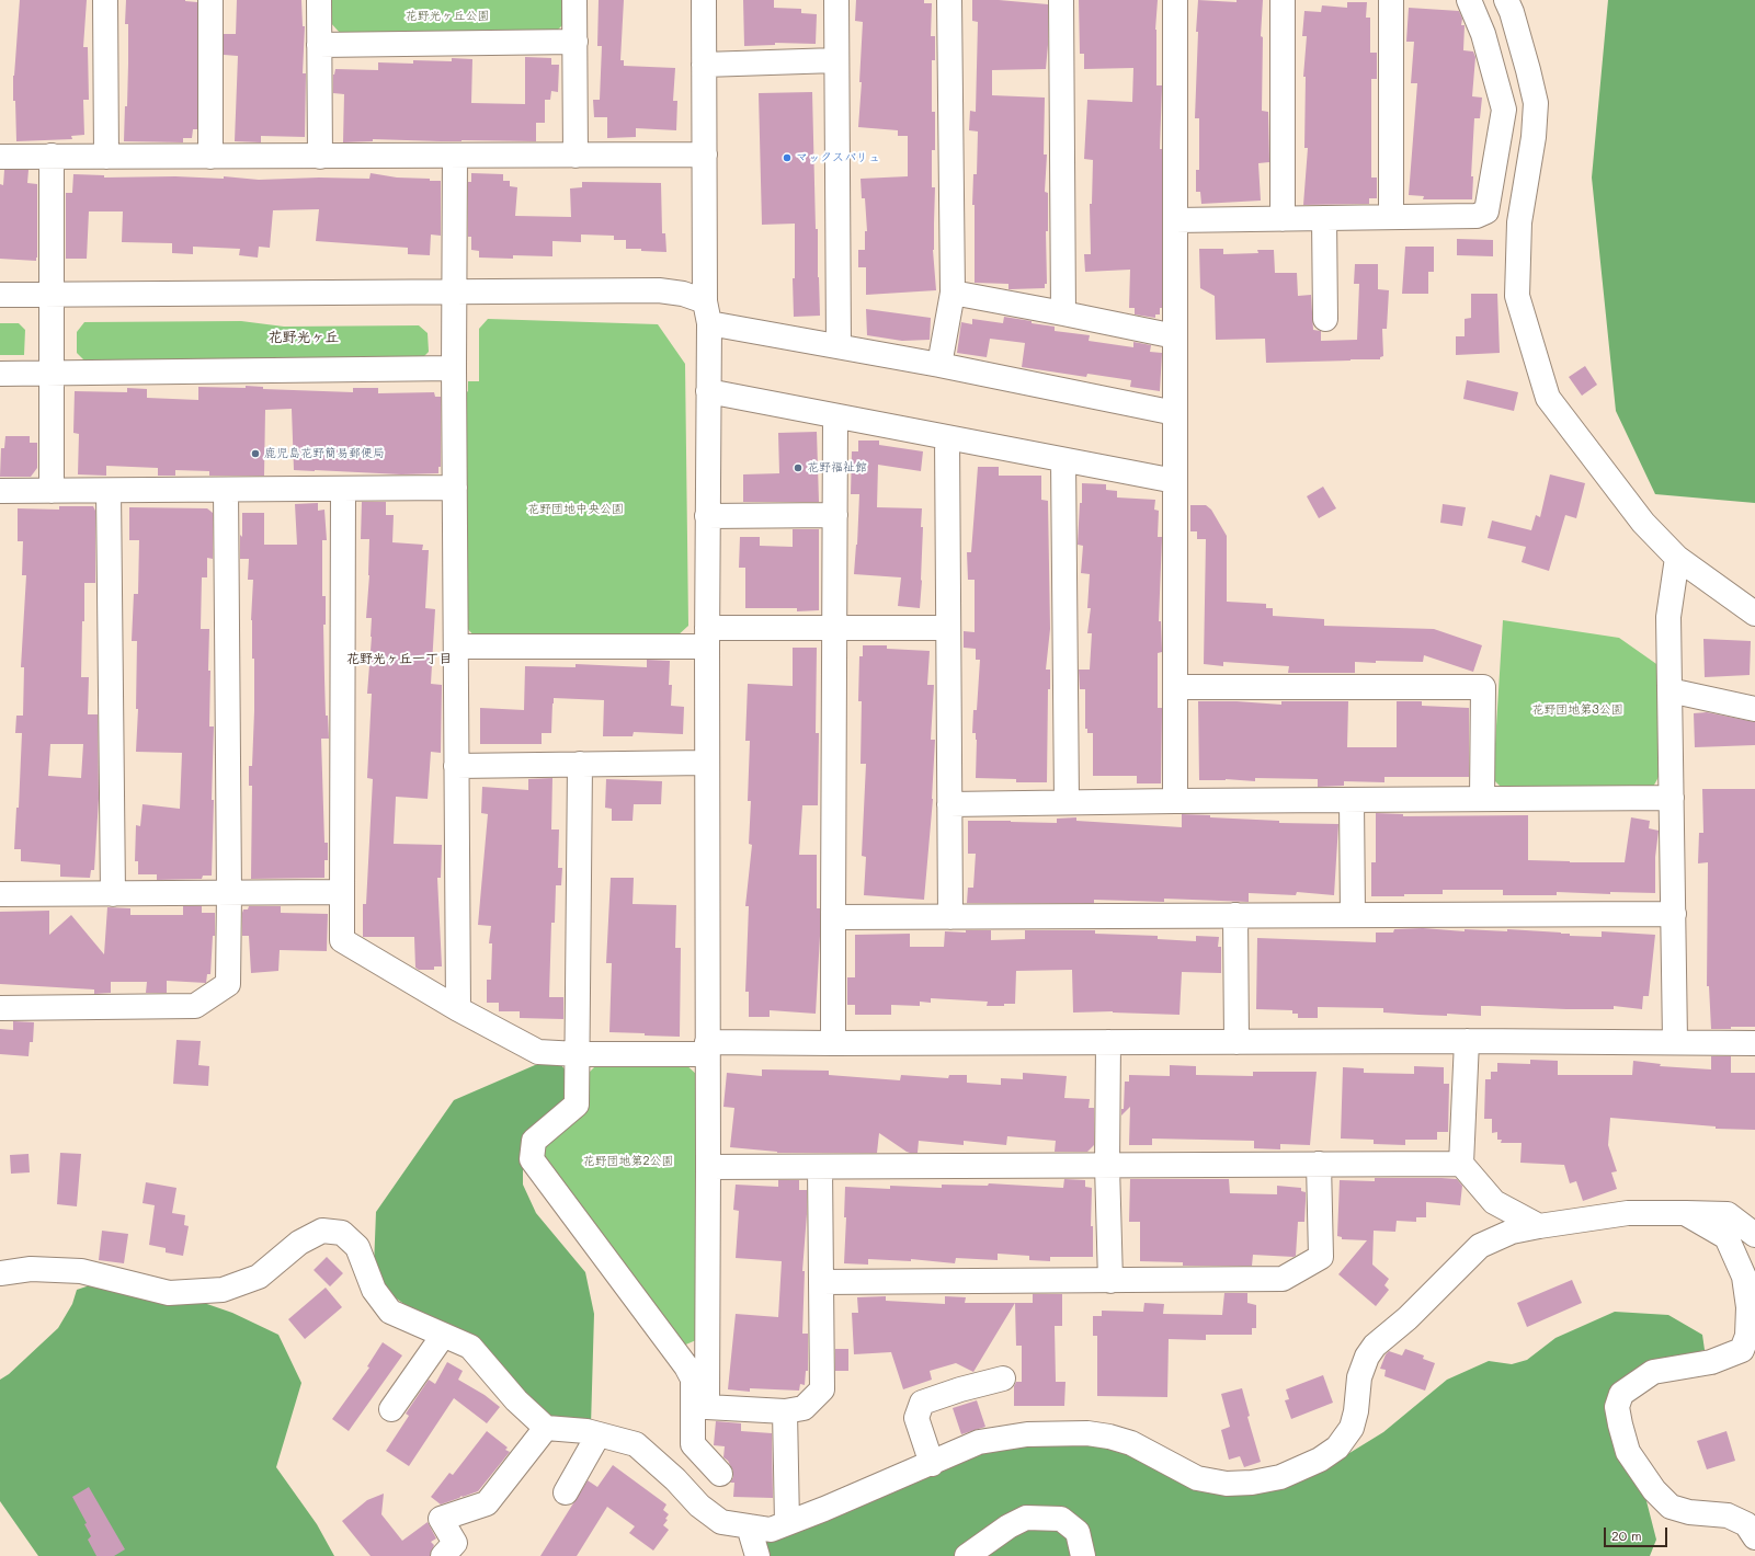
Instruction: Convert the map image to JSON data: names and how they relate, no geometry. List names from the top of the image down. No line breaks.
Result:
{"districts":["花野光ヶ丘","花野光ヶ丘一丁目"],"parks":["花野光ヶ丘公園","花野団地中央公園","花野団地第3公園","花野団地第2公園"],"places":["マックスバリュ","鹿児島花野簡易郵便局","花野福祉館"],"scale_bar":"20 m"}
